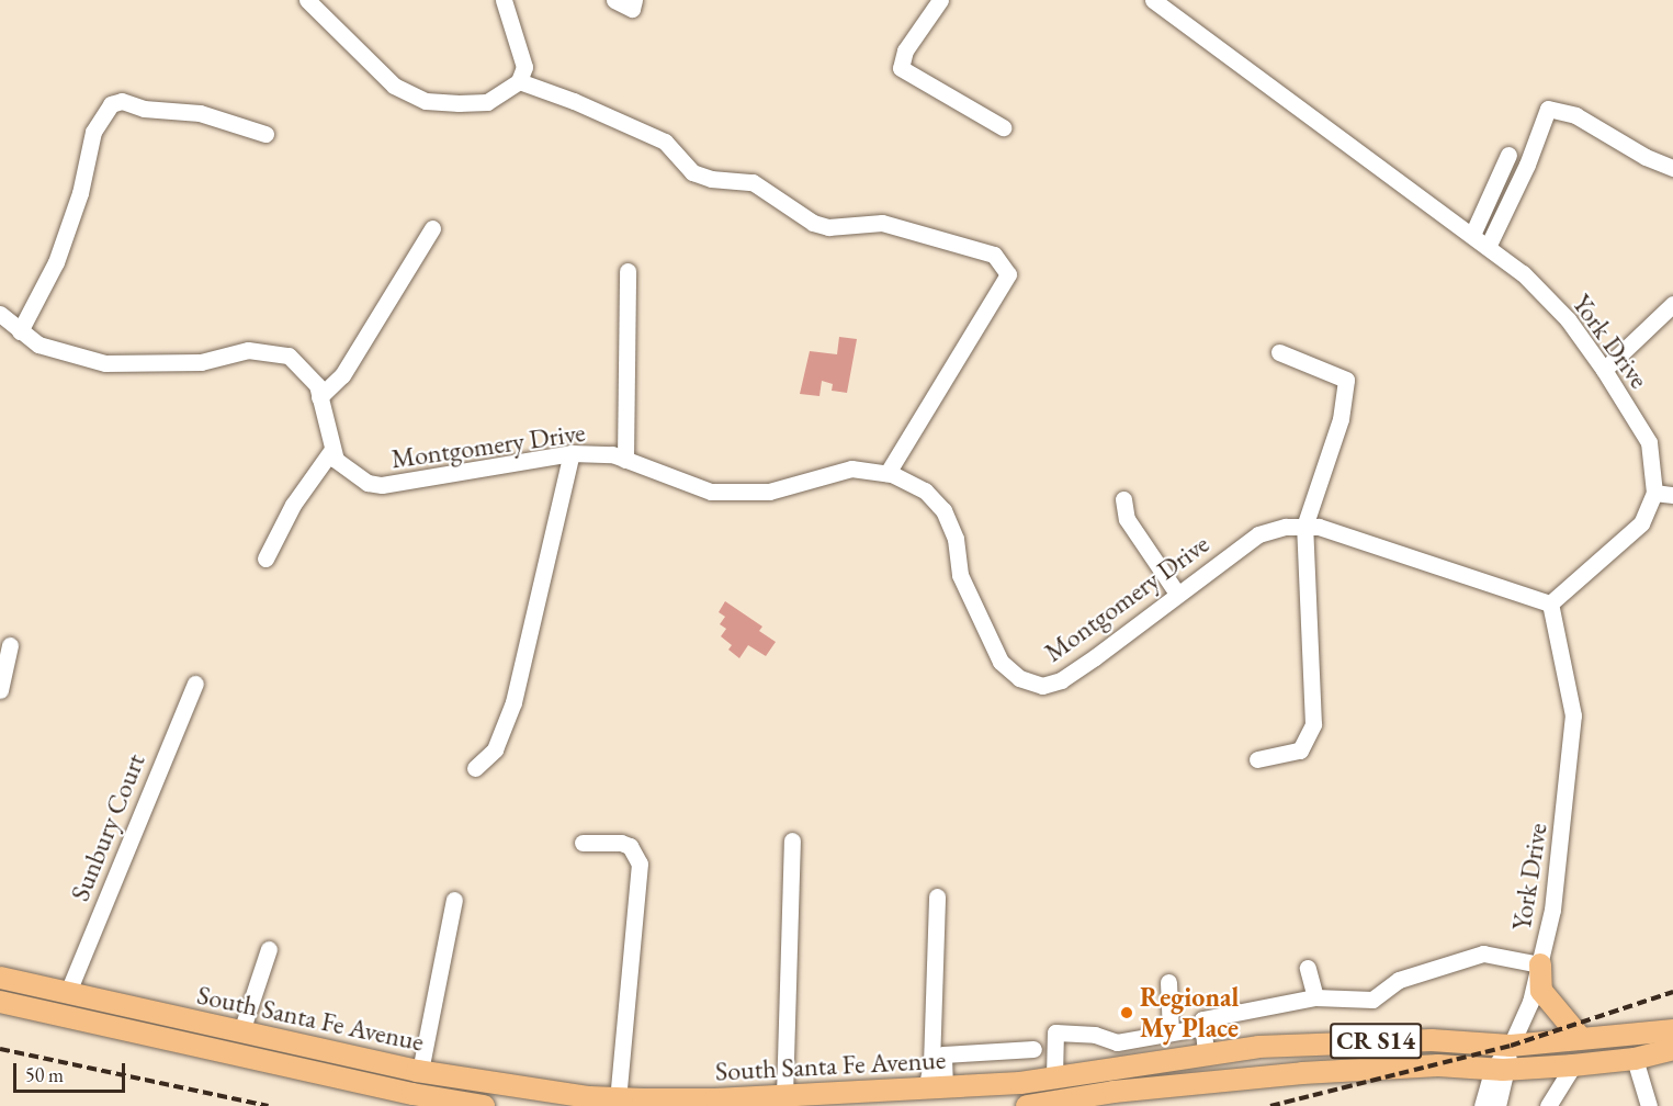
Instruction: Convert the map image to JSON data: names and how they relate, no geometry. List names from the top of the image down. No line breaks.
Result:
{"streets":{"main road":["South Santa Fe Avenue","CR S14"],"street":["York Drive","Montgomery Drive","Sunbury Court"]},"crossings":[["York Drive","Montgomery Drive"],["York Drive","South Santa Fe Avenue"],["York Drive","CR S14"],["Sunbury Court","South Santa Fe Avenue"]],"places":["Regional My Place"],"scale_bar":"50 m"}
